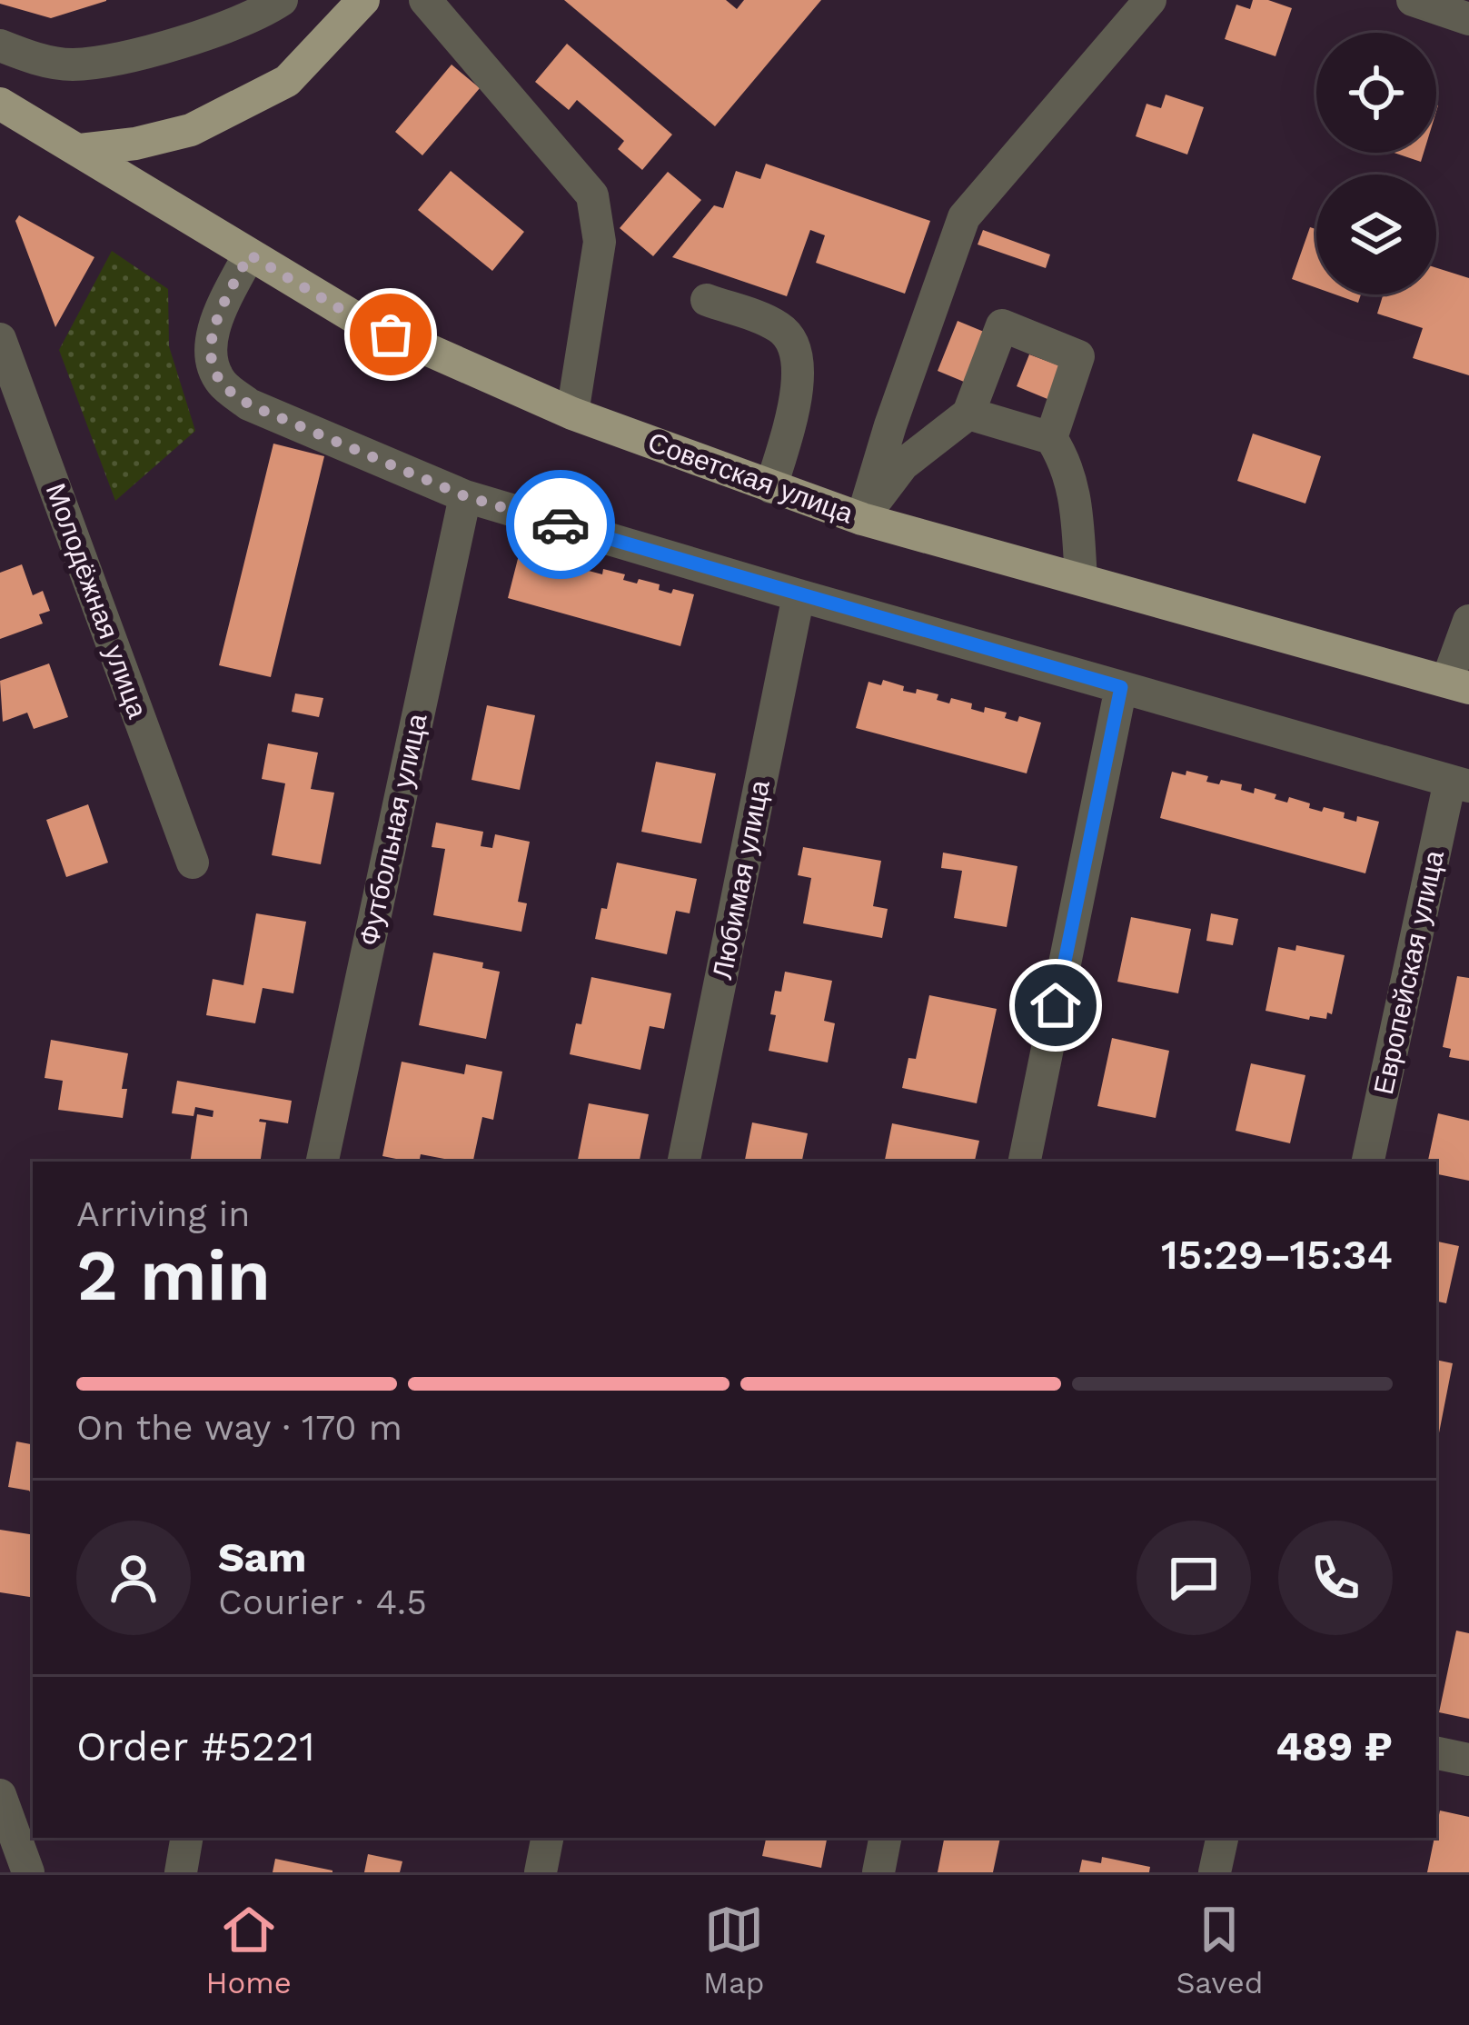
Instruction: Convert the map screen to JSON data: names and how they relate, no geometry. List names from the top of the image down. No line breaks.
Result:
{"streets":{"main road":["Советская улица"],"street":["Молодёжная улица","Футбольная улица","Любимая улица","Европейская улица"]},"page":{"heading":["2 min","Arriving in","15:29–15:34"],"panel":["Sam","Courier · 4.5","Order #5221","489 ₽"],"bar":"On the way · 170 m","tabs":["Home","Map","Saved"]}}
